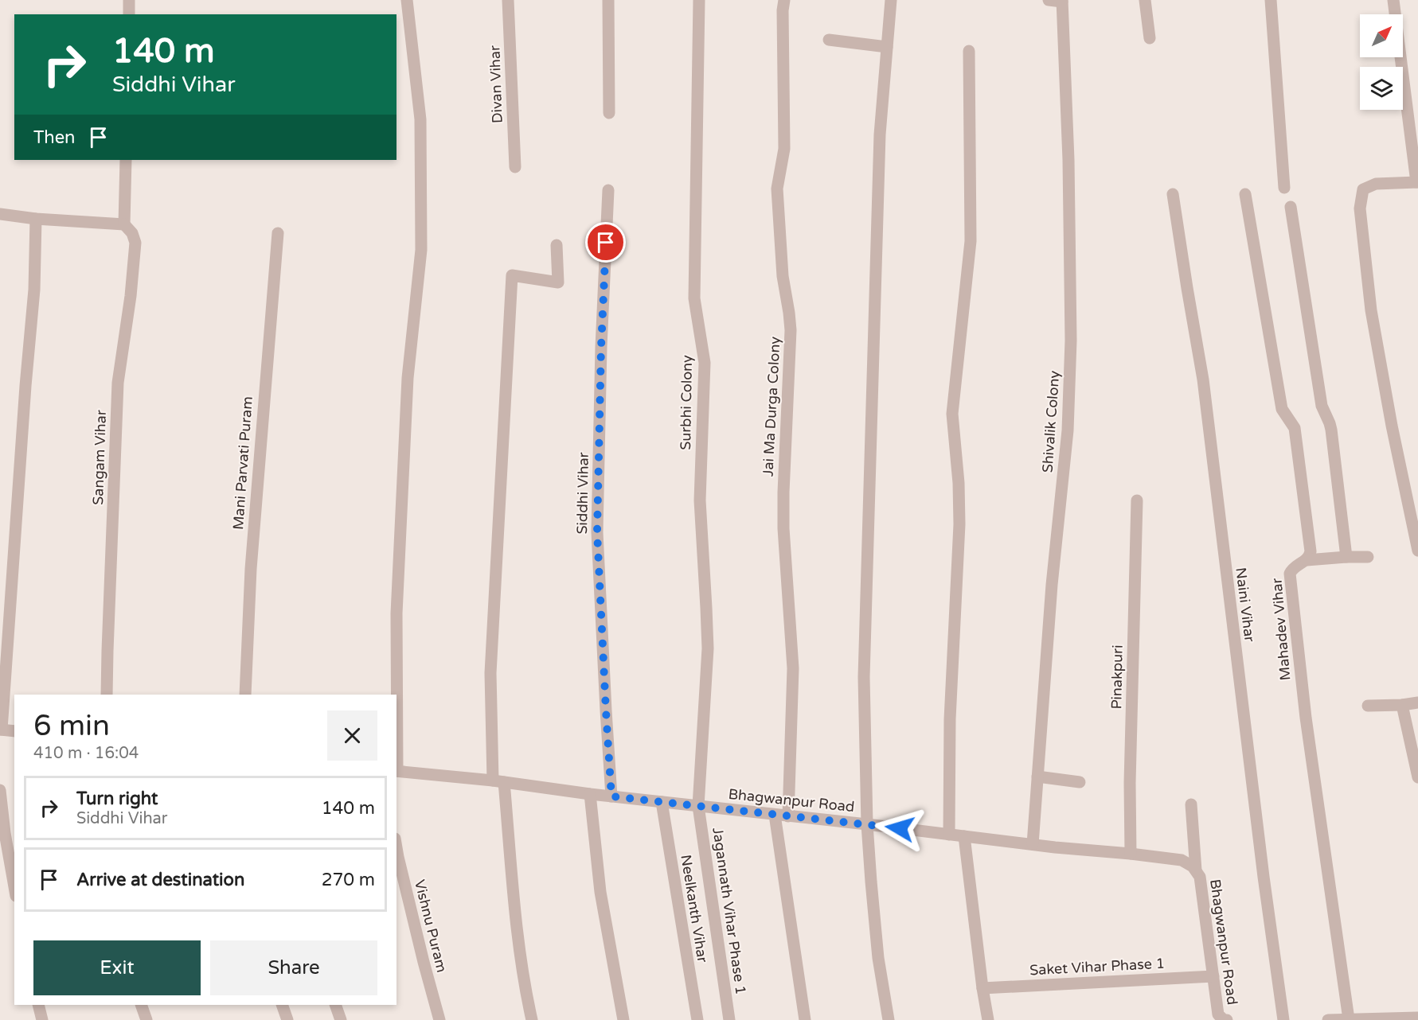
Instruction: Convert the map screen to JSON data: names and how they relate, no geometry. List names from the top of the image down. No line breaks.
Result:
{"streets":{"street":["Divan Vihar","Surbhi Colony","Jai Ma Durga Colony","Shivalik Colony","Sangam Vihar","Mani Parvati Puram","Siddhi Vihar","Naini Vihar","Mahadev Vihar","Pinakpuri","Bhagwanpur Road","Neelkanth Vihar","Jagannath Vihar Phase 1","Vishnu Puram","Saket Vihar Phase 1"]},"crossings":[["Surbhi Colony","Bhagwanpur Road"],["Surbhi Colony","Jagannath Vihar Phase 1"],["Jai Ma Durga Colony","Bhagwanpur Road"],["Shivalik Colony","Bhagwanpur Road"],["Siddhi Vihar","Bhagwanpur Road"],["Pinakpuri","Bhagwanpur Road"],["Bhagwanpur Road","Neelkanth Vihar"],["Bhagwanpur Road","Jagannath Vihar Phase 1"],["Bhagwanpur Road","Saket Vihar Phase 1"]],"north":"top right","page":{"turn":["140 m","Siddhi Vihar"],"then":"Then","heading":["6 min","410 m · 16:04"],"list":[{"name":"Turn right","note":"Siddhi Vihar","value":"140 m"},{"name":"Arrive at destination","value":"270 m"}],"buttons":["Exit","Share"]}}
